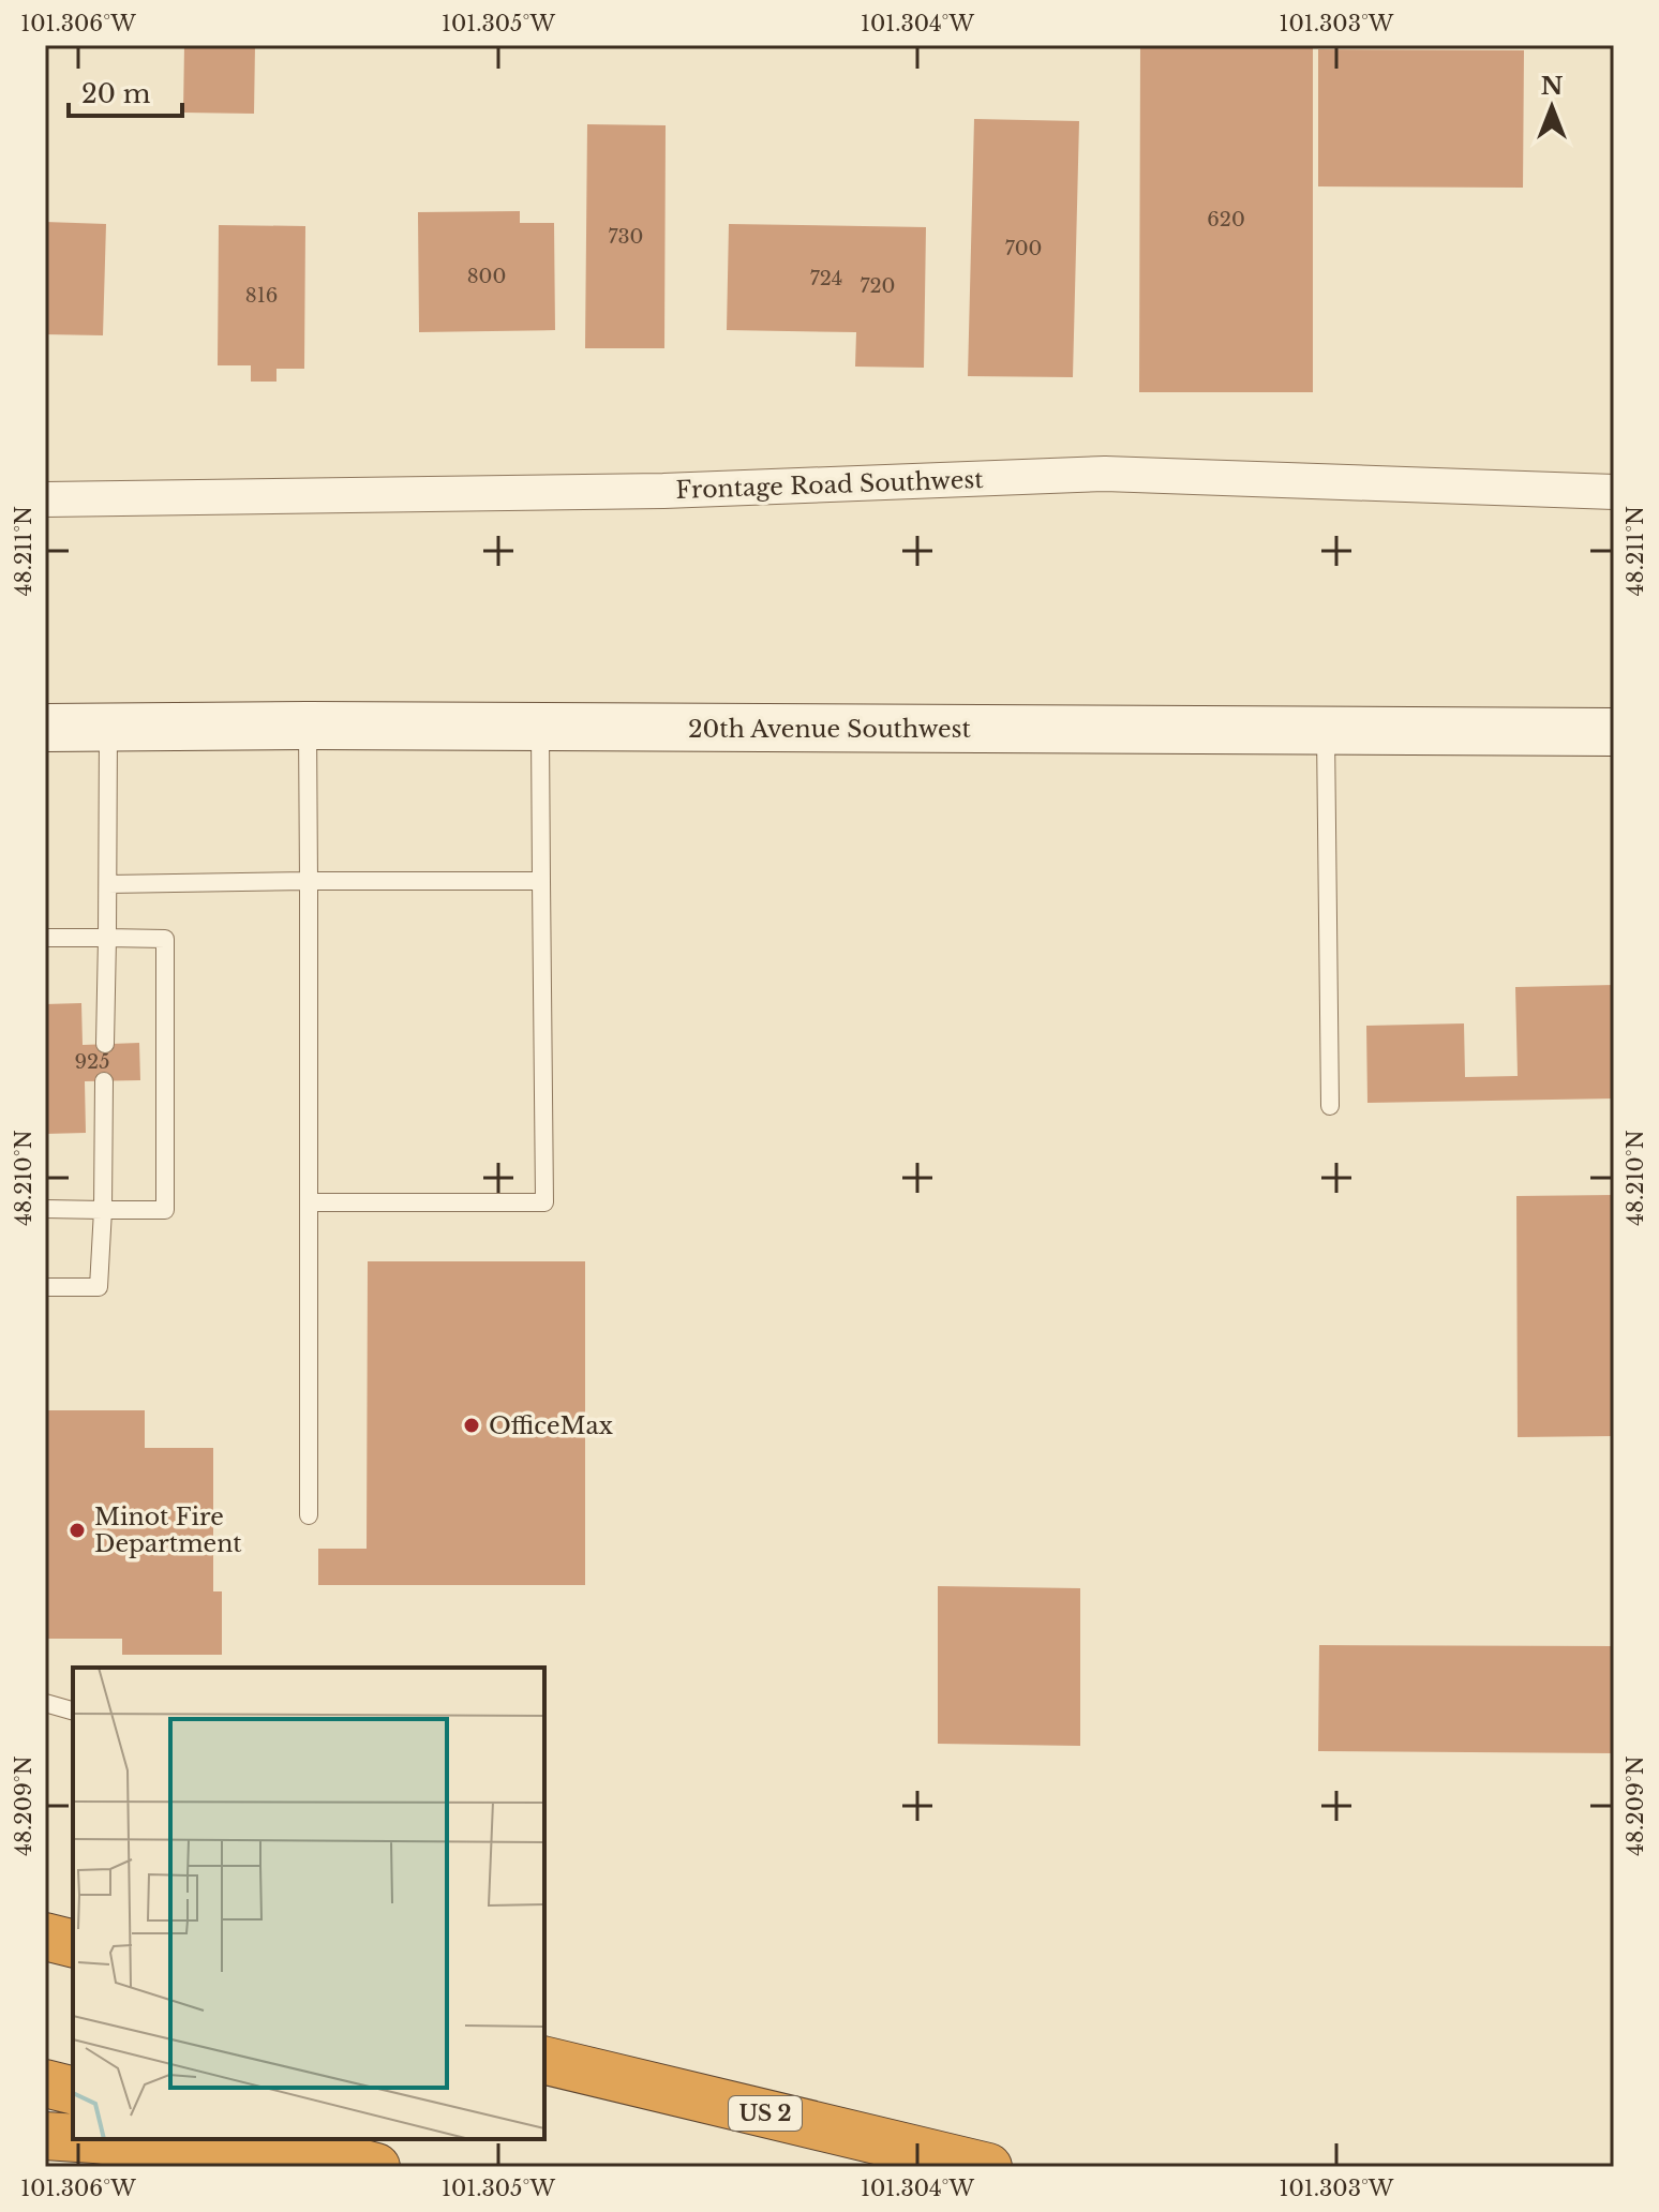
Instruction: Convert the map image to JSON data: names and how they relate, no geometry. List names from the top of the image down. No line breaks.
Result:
{"streets":{"highway":["US 2"],"street":["Frontage Road Southwest","20th Avenue Southwest"]},"places":["OfficeMax","Minot Fire Department"],"house_numbers":["620","730","700","800","724","720","816","925"],"scale_bar":"20 m","north":"top","coordinates":["101.306°W","101.305°W","101.304°W","101.303°W","48.211°N","48.210°N","48.209°N"]}
